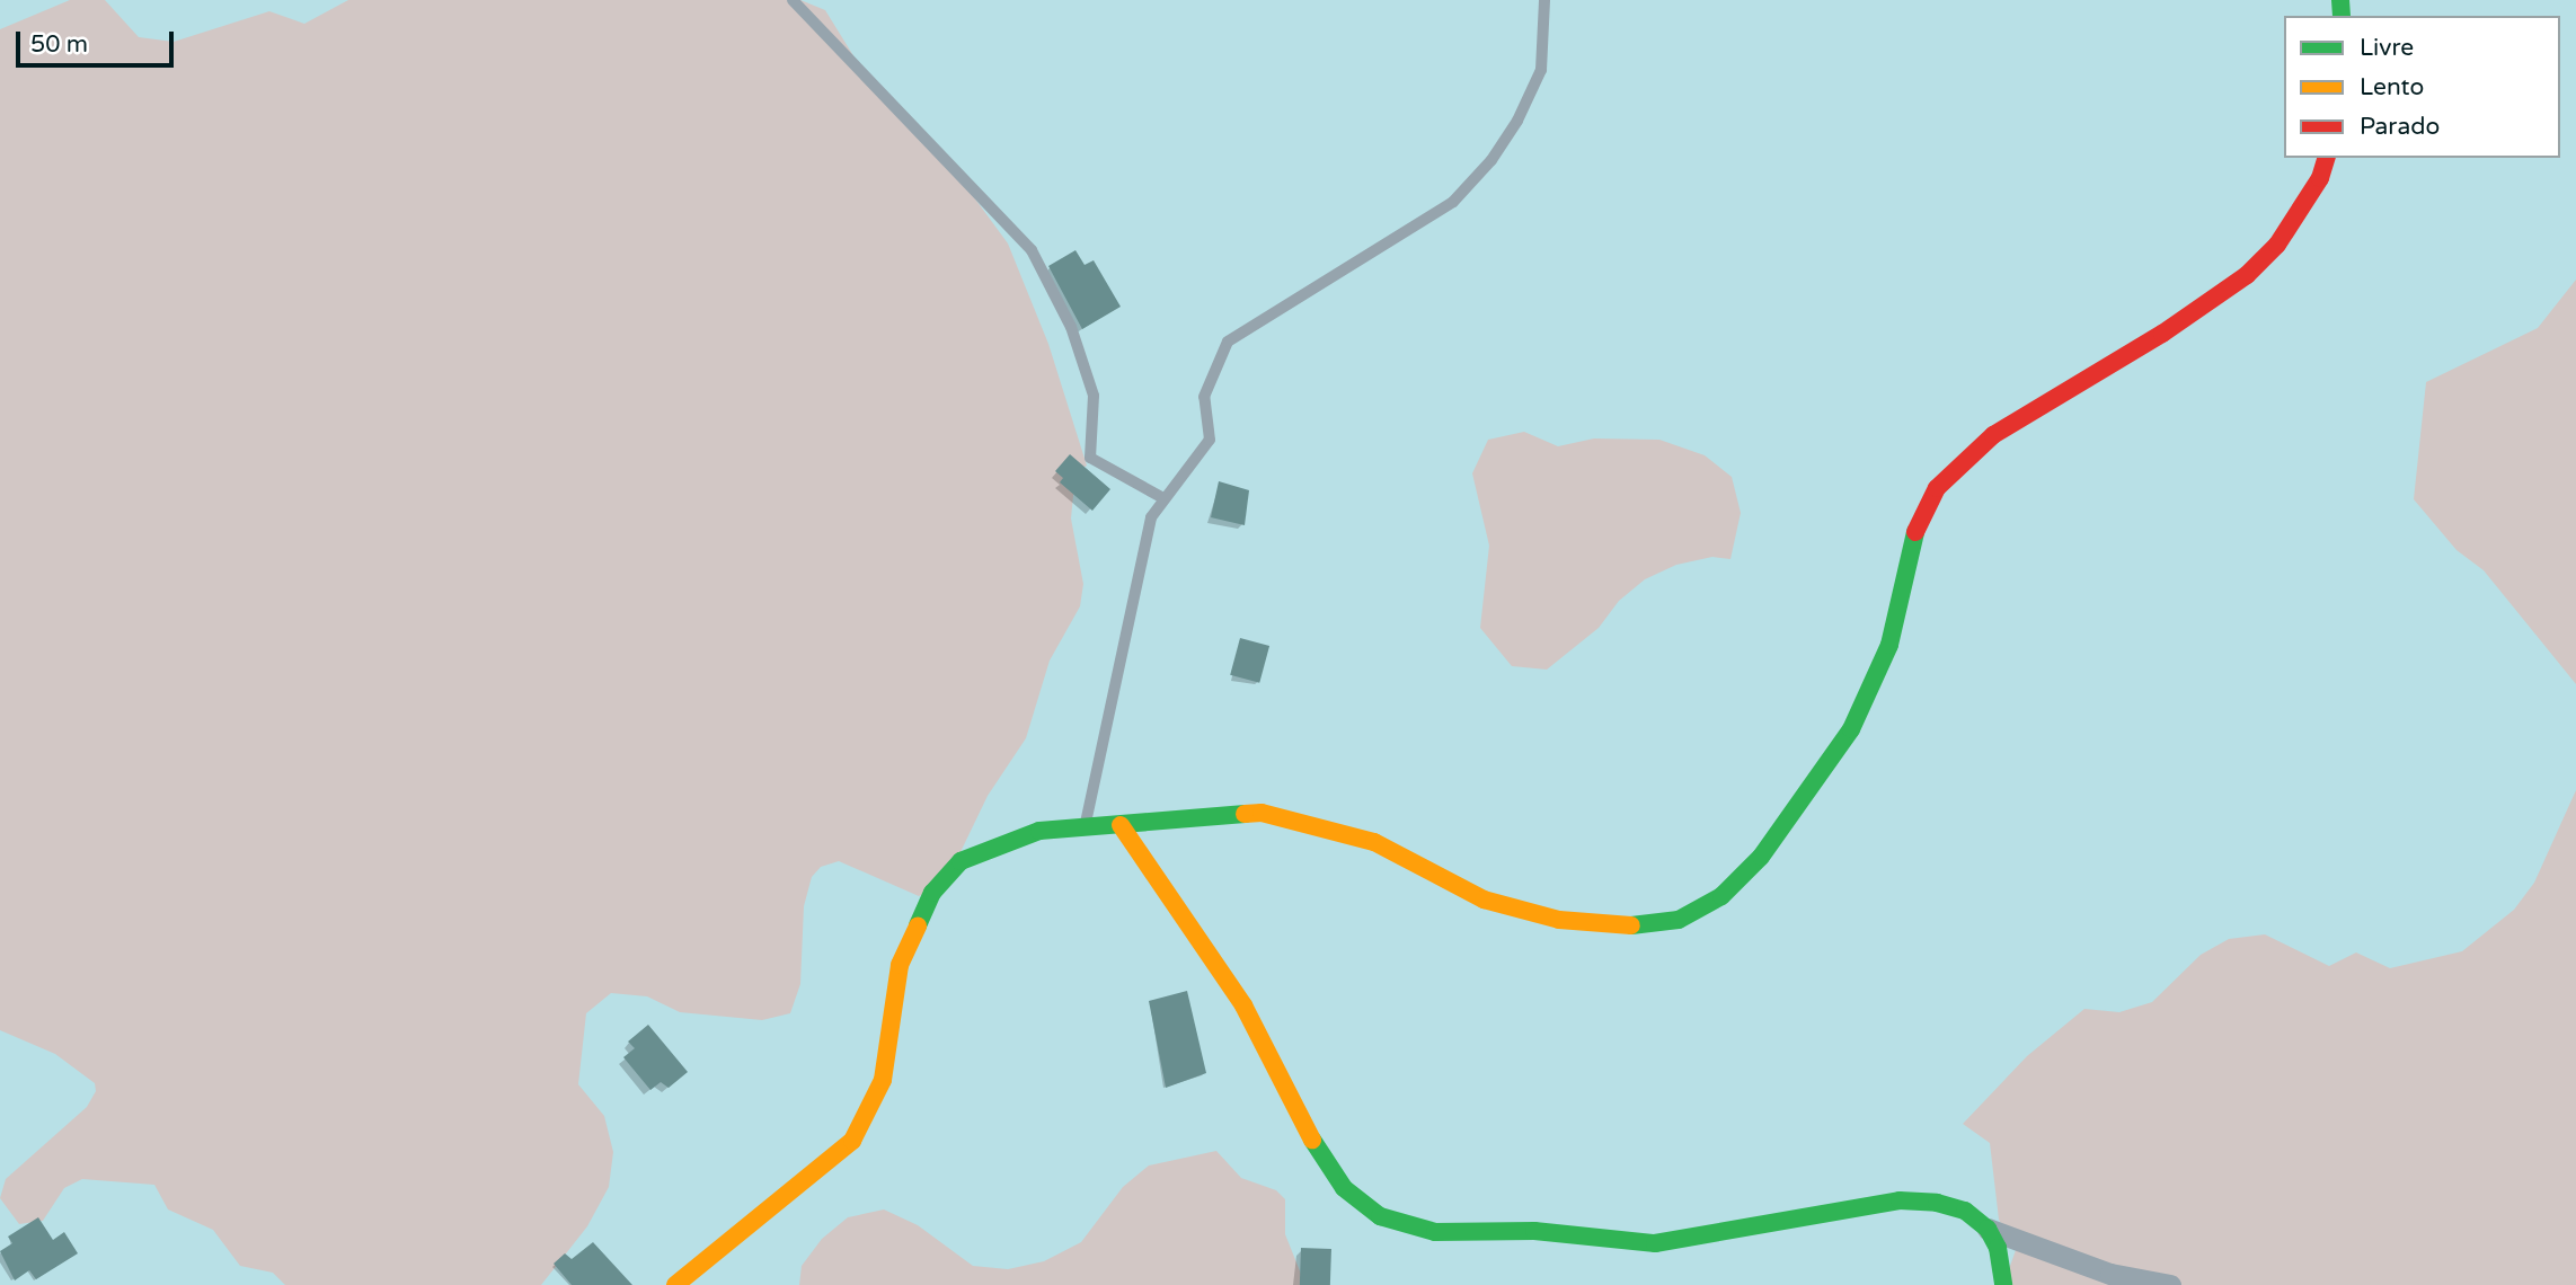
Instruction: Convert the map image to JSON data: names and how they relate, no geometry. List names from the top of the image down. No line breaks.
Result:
{"legend":["Livre","Lento","Parado"],"scale_bar":"50 m"}
